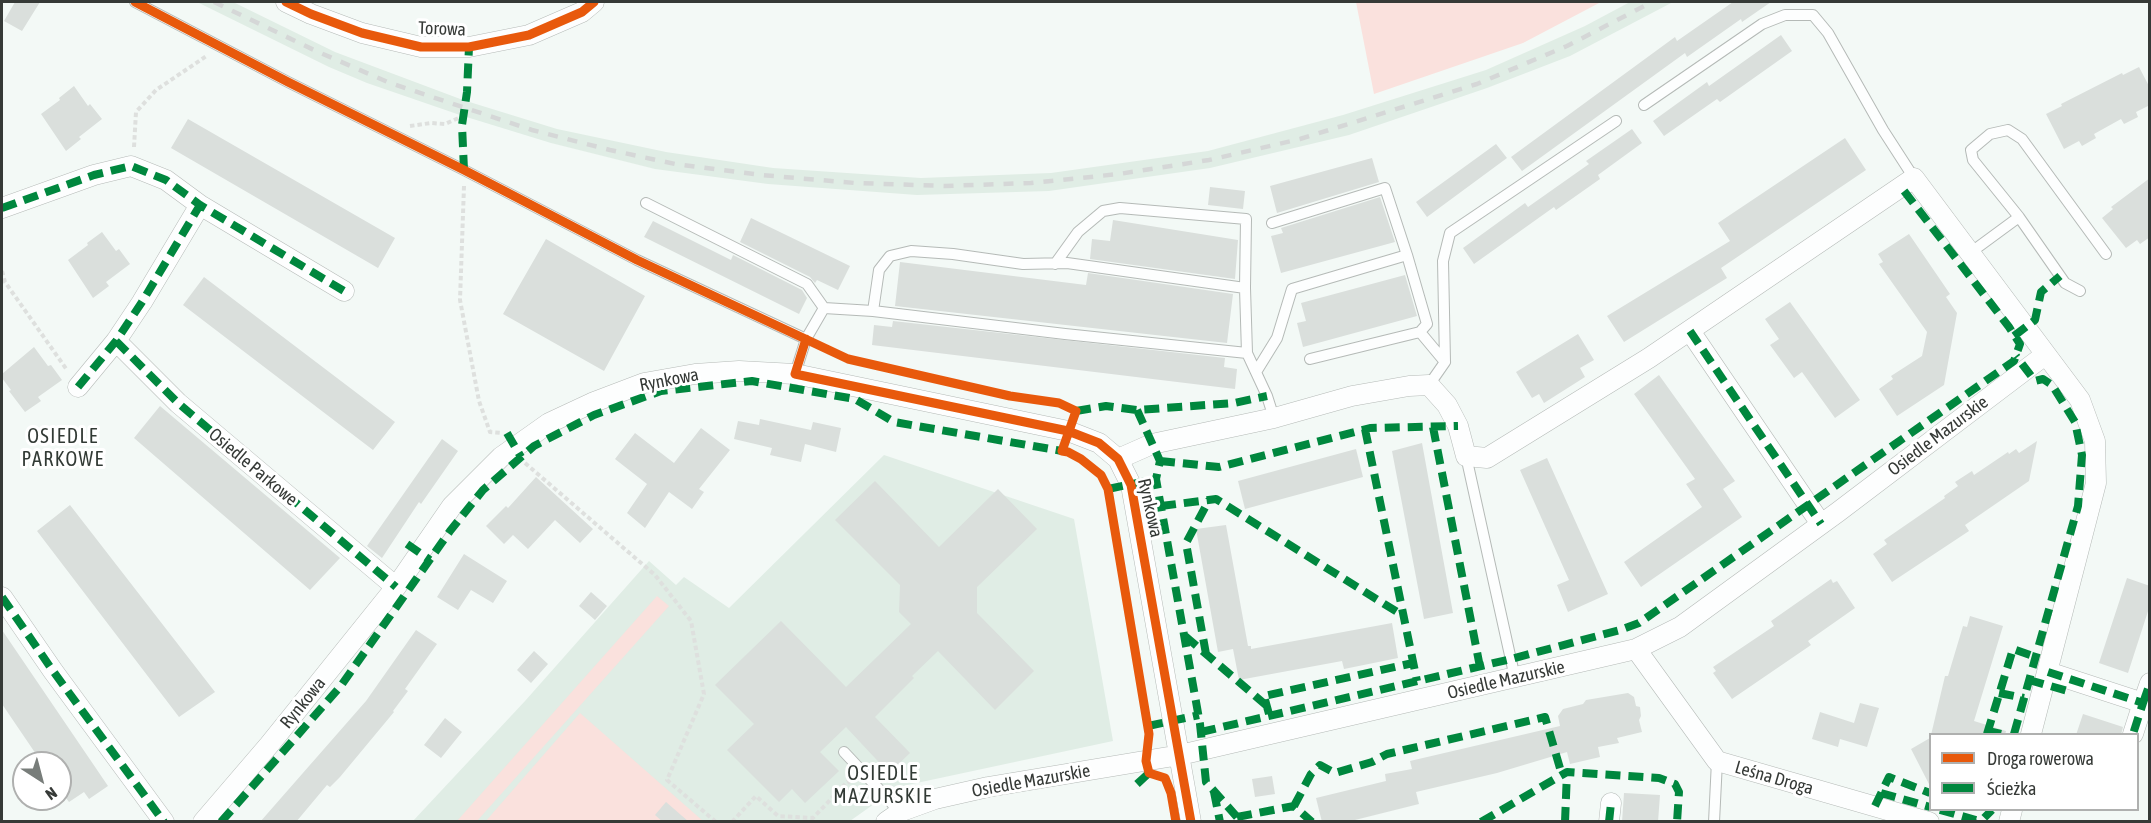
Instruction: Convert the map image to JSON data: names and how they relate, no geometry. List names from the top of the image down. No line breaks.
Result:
{"streets":{"street":["Torowa","Rynkowa","Osiedle Mazurskie","Osiedle Parkowe","Leśna Droga"]},"crossings":[["Rynkowa","Osiedle Mazurskie"],["Rynkowa","Osiedle Parkowe"],["Osiedle Mazurskie","Leśna Droga"]],"districts":["OSIEDLE PARKOWE","OSIEDLE MAZURSKIE"],"legend":["Droga rowerowa","Ścieżka"],"north":"bottom right"}
